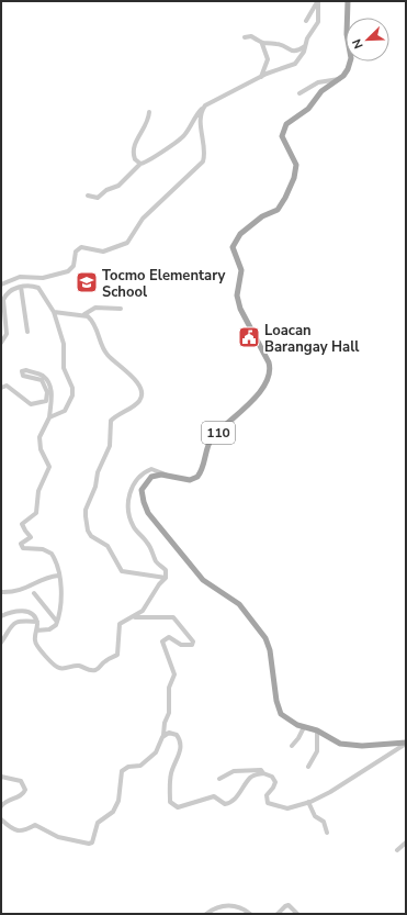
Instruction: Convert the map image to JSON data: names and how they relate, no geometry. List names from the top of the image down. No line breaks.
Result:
{"streets":{"main road":["110"]},"places":{"school or university":["Tocmo Elementary School"],"public building":["Loacan Barangay Hall"]},"north":"bottom left"}
